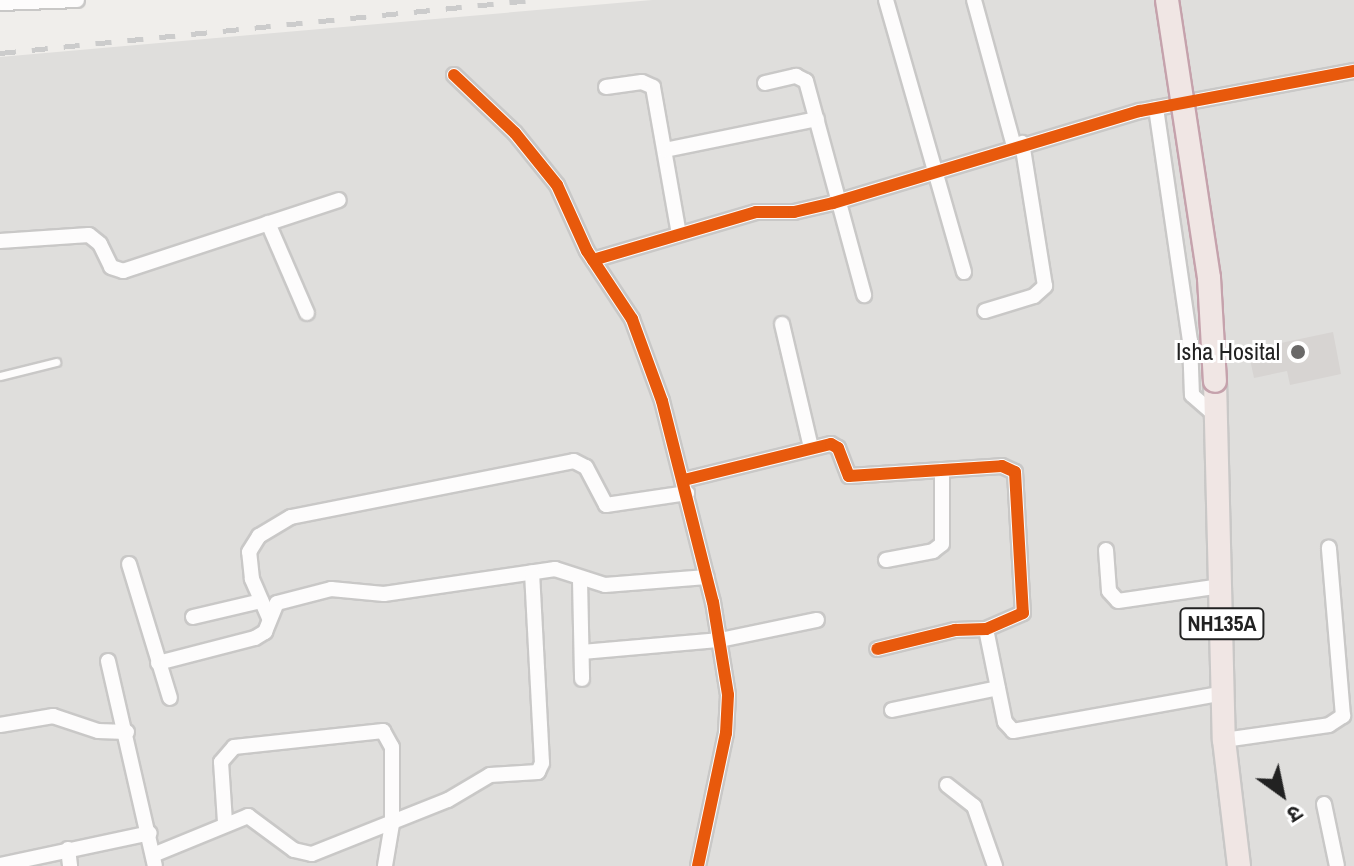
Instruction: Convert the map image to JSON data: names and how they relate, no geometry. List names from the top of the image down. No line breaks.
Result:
{"streets":{"highway":["NH135A"]},"places":["Isha Hosital"],"north":"bottom right"}
